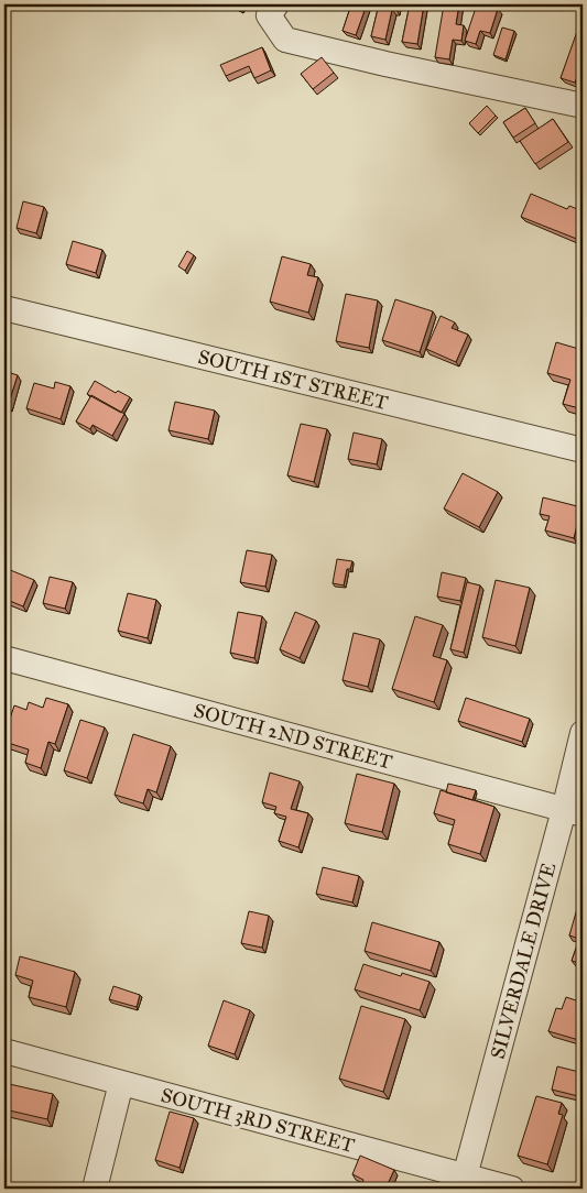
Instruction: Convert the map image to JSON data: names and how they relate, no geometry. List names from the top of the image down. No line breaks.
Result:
{"streets":{"street":["SOUTH 1ST STREET","SOUTH 2ND STREET","SILVERDALE DRIVE","SOUTH 3RD STREET"]},"crossings":[["SOUTH 2ND STREET","SILVERDALE DRIVE"],["SILVERDALE DRIVE","SOUTH 3RD STREET"]]}
